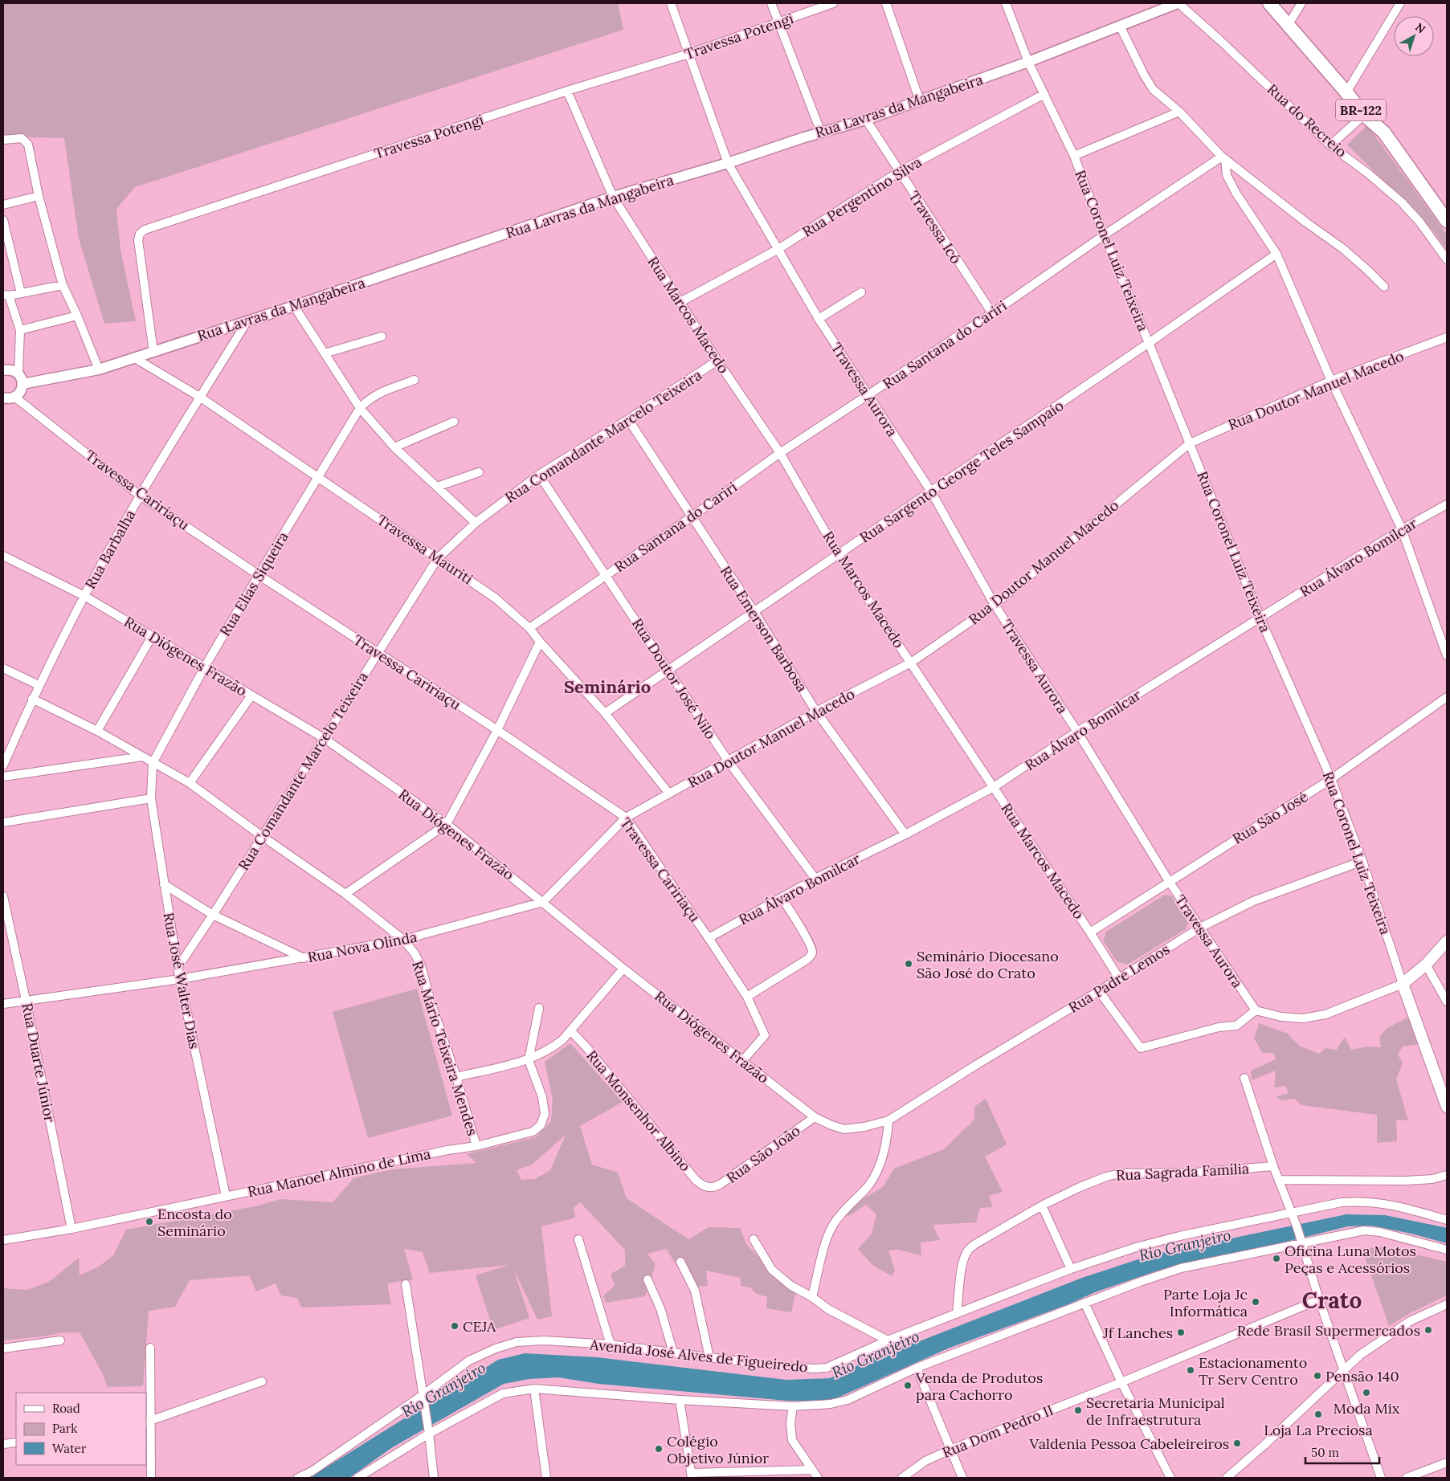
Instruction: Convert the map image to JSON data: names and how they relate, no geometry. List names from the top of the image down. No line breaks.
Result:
{"streets":{"highway":["BR-122"],"main road":["Rua Coronel Luiz Teixeira"],"street":["Travessa Potengi","Rua Lavras da Mangabeira","Rua do Recreio","Rua Pergentino Silva","Travessa Icó","Rua Marcos Macedo","Rua Santana do Cariri","Travessa Aurora","Rua Doutor Manuel Macedo","Rua Comandante Marcelo Teixeira","Rua Sargento George Teles Sampaio","Travessa Caririaçu","Rua Barbalha","Travessa Mauriti","Rua Álvaro Bomilcar","Rua Elias Siqueira","Rua Emerson Barbosa","Rua Diógenes Frazão","Rua Doutor José Nilo","Rua São José","Rua Nova Olinda","Rua Padre Lemos","Rua José Walter Dias","Rua Mário Teixeira Mendes","Rua Duarte Júnior","Rua Monsenhor Albino","Rua São João","Rua Sagrada Família","Rua Manoel Almino de Lima","Avenida José Alves de Figueiredo","Rua Dom Pedro II"]},"crossings":[["Travessa Potengi","Rua Lavras da Mangabeira"],["Travessa Potengi","Rua Marcos Macedo"],["Travessa Potengi","Travessa Aurora"],["Rua Lavras da Mangabeira","Rua do Recreio"],["Rua Lavras da Mangabeira","Travessa Icó"],["Rua Lavras da Mangabeira","Rua Coronel Luiz Teixeira"],["Rua Lavras da Mangabeira","Rua Marcos Macedo"],["Rua Lavras da Mangabeira","Travessa Aurora"],["Rua Lavras da Mangabeira","Rua Barbalha"],["Rua Lavras da Mangabeira","Travessa Mauriti"],["Rua Pergentino Silva","Travessa Icó"],["Rua Pergentino Silva","Rua Coronel Luiz Teixeira"],["Rua Pergentino Silva","Rua Marcos Macedo"],["Rua Pergentino Silva","Travessa Aurora"],["Travessa Icó","Rua Santana do Cariri"],["Rua Coronel Luiz Teixeira","Rua Santana do Cariri"],["Rua Coronel Luiz Teixeira","Rua Doutor Manuel Macedo"],["Rua Coronel Luiz Teixeira","Rua Sargento George Teles Sampaio"],["Rua Coronel Luiz Teixeira","Rua Álvaro Bomilcar"],["Rua Coronel Luiz Teixeira","Rua São José"],["Rua Coronel Luiz Teixeira","Rua Padre Lemos"],["Rua Marcos Macedo","Rua Santana do Cariri"],["Rua Marcos Macedo","Rua Doutor Manuel Macedo"],["Rua Marcos Macedo","Rua Comandante Marcelo Teixeira"],["Rua Marcos Macedo","Rua Sargento George Teles Sampaio"],["Rua Marcos Macedo","Rua Álvaro Bomilcar"],["Rua Marcos Macedo","Rua São José"],["Rua Marcos Macedo","Rua Padre Lemos"],["Rua Santana do Cariri","Travessa Aurora"],["Rua Santana do Cariri","Travessa Mauriti"],["Rua Santana do Cariri","Rua Emerson Barbosa"],["Rua Santana do Cariri","Rua Doutor José Nilo"],["Travessa Aurora","Rua Doutor Manuel Macedo"],["Travessa Aurora","Rua Sargento George Teles Sampaio"],["Travessa Aurora","Rua Álvaro Bomilcar"],["Travessa Aurora","Rua São José"],["Travessa Aurora","Rua Padre Lemos"],["Rua Doutor Manuel Macedo","Travessa Caririaçu"],["Rua Doutor Manuel Macedo","Travessa Mauriti"],["Rua Doutor Manuel Macedo","Rua Emerson Barbosa"],["Rua Doutor Manuel Macedo","Rua Diógenes Frazão"],["Rua Doutor Manuel Macedo","Rua Doutor José Nilo"],["Rua Doutor Manuel Macedo","Rua Nova Olinda"],["Rua Comandante Marcelo Teixeira","Travessa Caririaçu"],["Rua Comandante Marcelo Teixeira","Travessa Mauriti"],["Rua Comandante Marcelo Teixeira","Rua Emerson Barbosa"],["Rua Comandante Marcelo Teixeira","Rua Diógenes Frazão"],["Rua Comandante Marcelo Teixeira","Rua Doutor José Nilo"],["Rua Comandante Marcelo Teixeira","Rua José Walter Dias"],["Rua Comandante Marcelo Teixeira","Rua Mário Teixeira Mendes"],["Rua Sargento George Teles Sampaio","Travessa Mauriti"],["Rua Sargento George Teles Sampaio","Rua Emerson Barbosa"],["Rua Sargento George Teles Sampaio","Rua Doutor José Nilo"],["Travessa Caririaçu","Rua Barbalha"],["Travessa Caririaçu","Rua Álvaro Bomilcar"],["Travessa Caririaçu","Rua Elias Siqueira"],["Travessa Caririaçu","Rua Diógenes Frazão"],["Rua Barbalha","Travessa Mauriti"],["Rua Barbalha","Rua Diógenes Frazão"],["Rua Barbalha","Rua Mário Teixeira Mendes"],["Travessa Mauriti","Rua Elias Siqueira"],["Rua Álvaro Bomilcar","Rua Emerson Barbosa"],["Rua Álvaro Bomilcar","Rua Doutor José Nilo"],["Rua Elias Siqueira","Rua Diógenes Frazão"],["Rua Elias Siqueira","Rua José Walter Dias"],["Rua Elias Siqueira","Rua Mário Teixeira Mendes"],["Rua Diógenes Frazão","Rua Nova Olinda"],["Rua Diógenes Frazão","Rua Padre Lemos"],["Rua Diógenes Frazão","Rua São João"],["Rua Nova Olinda","Rua José Walter Dias"],["Rua Nova Olinda","Rua Mário Teixeira Mendes"],["Rua Nova Olinda","Rua Duarte Júnior"],["Rua José Walter Dias","Rua Mário Teixeira Mendes"],["Rua José Walter Dias","Rua Manoel Almino de Lima"],["Rua Mário Teixeira Mendes","Rua Manoel Almino de Lima"],["Rua Duarte Júnior","Rua Manoel Almino de Lima"],["Rua Monsenhor Albino","Rua São João"],["Rua Sagrada Família","Avenida José Alves de Figueiredo"]],"districts":["Seminário","Crato"],"water":["Rio Granjeiro"],"places":["Seminário Diocesano São José do Crato","Encosta do Seminário","Oficina Luna Motos Peças e Acessórios","Parte Loja Jc Informática","CEJA","Rede Brasil Supermercados","Jf Lanches","Estacionamento Tr Serv Centro","Pensão 140","Venda de Produtos para Cachorro","Moda Mix","Secretaria Municipal de Infraestrutura","Loja La Preciosa","Valdenia Pessoa Cabeleireiros","Colégio Objetivo Júnior"],"legend":["Road","Park","Water"],"scale_bar":"50 m","north":"top right"}
